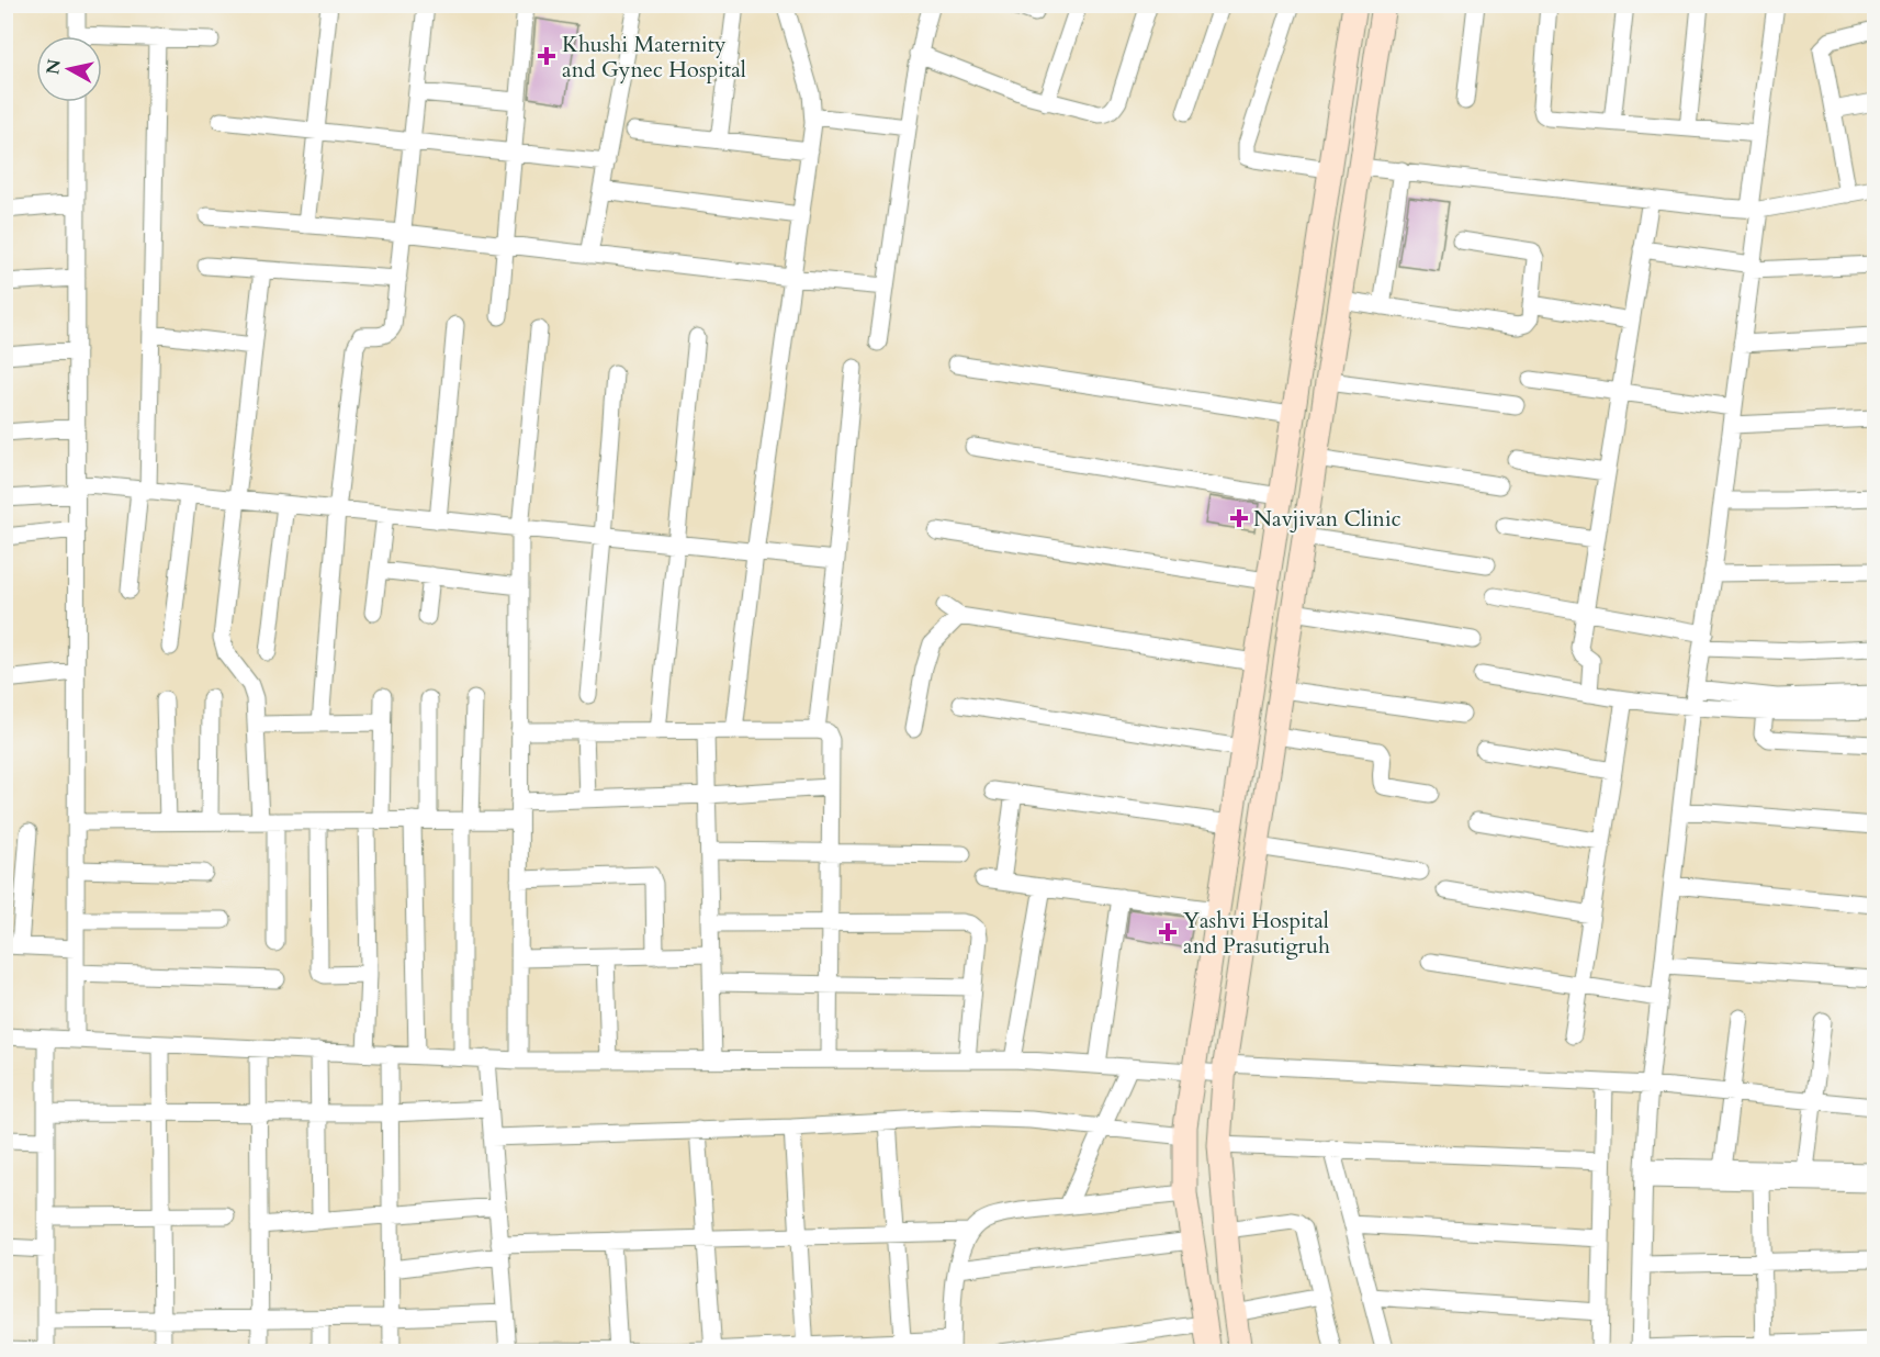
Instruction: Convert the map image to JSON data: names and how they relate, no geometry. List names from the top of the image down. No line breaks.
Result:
{"places":{"health":["Khushi Maternity and Gynec Hospital","Navjivan Clinic","Yashvi Hospital and Prasutigruh"]},"north":"left"}
